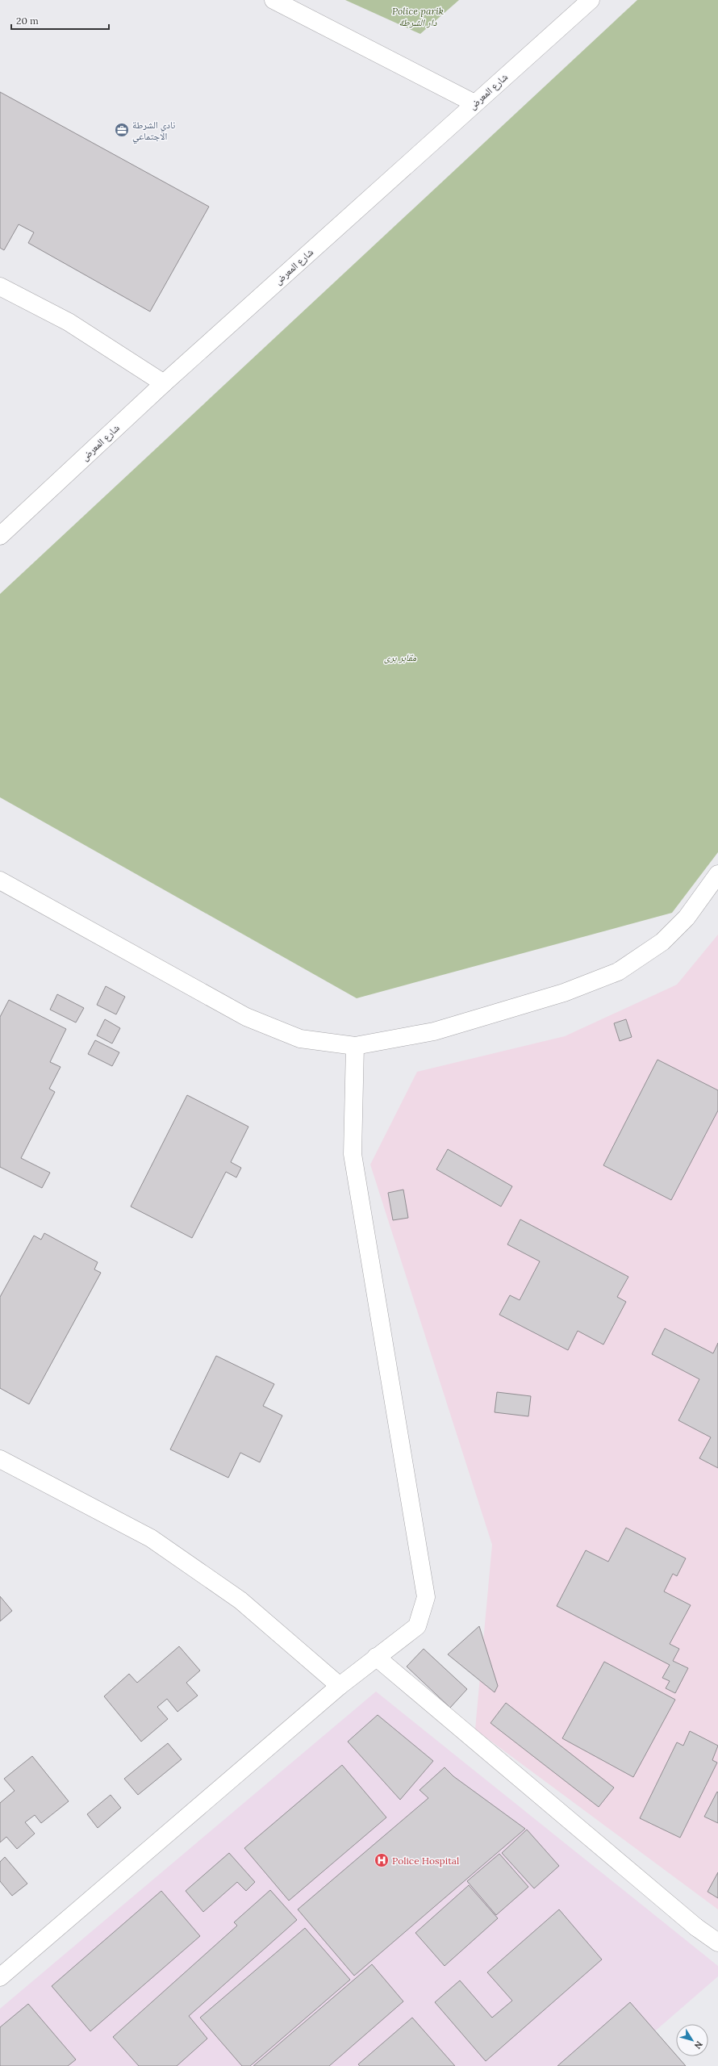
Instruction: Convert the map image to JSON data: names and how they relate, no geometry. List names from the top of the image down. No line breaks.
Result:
{"streets":{"street":["شارع المعرض"]},"parks":["Police parik دار الشرطة","مقابر برى"],"places":{"office":["نادي الشرطة الاجتماعي"],"hospital":["Police Hospital"]},"scale_bar":"20 m","north":"bottom right"}
